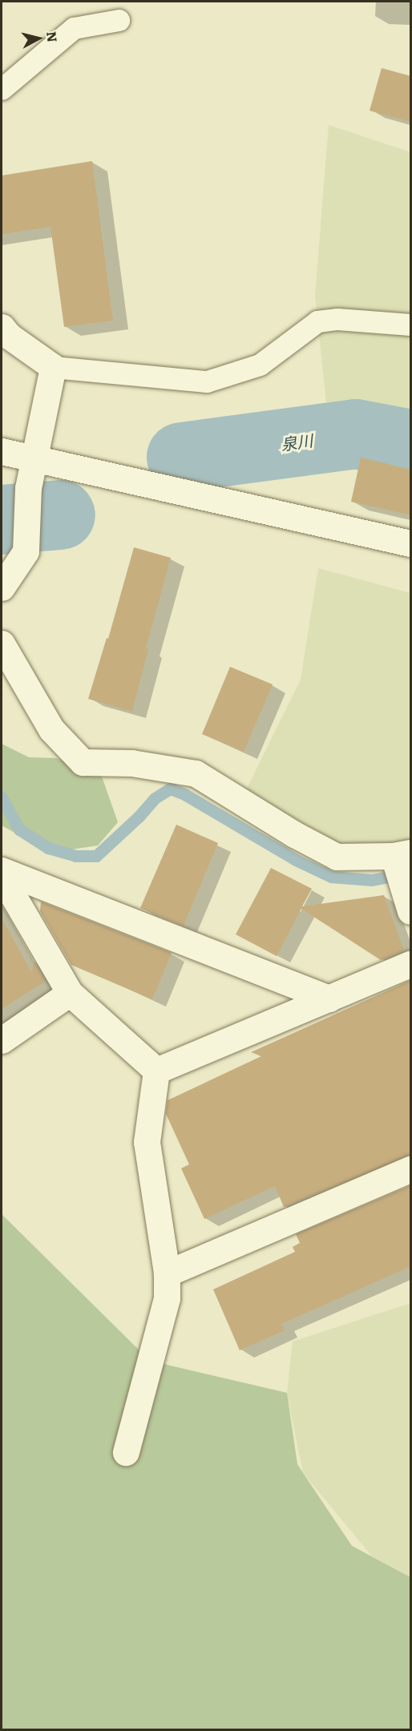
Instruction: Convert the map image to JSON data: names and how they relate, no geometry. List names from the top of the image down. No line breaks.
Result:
{"water":["泉川"],"north":"right"}
